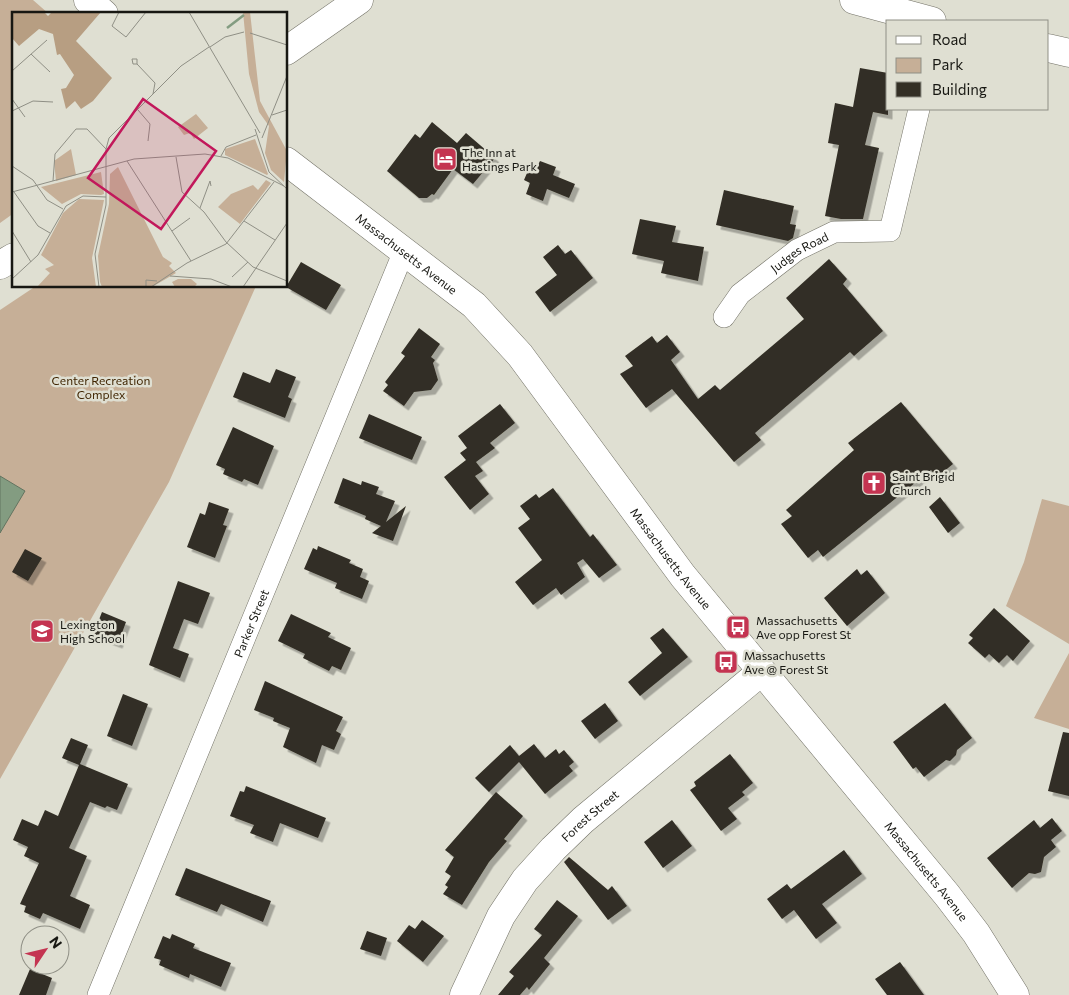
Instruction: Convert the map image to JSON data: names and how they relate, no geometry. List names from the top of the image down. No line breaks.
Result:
{"streets":{"main road":["Massachusetts Avenue","Forest Street"],"street":["Judges Road","Parker Street"]},"crossings":[["Massachusetts Avenue","Parker Street"],["Massachusetts Avenue","Forest Street"]],"parks":["Center Recreation Complex"],"places":{"hotel":["The Inn at Hastings Park"],"church":["Saint Brigid Church"],"bus stop":["Massachusetts Ave opp Forest St","Massachusetts Ave @ Forest St"],"school or university":["Lexington High School"]},"legend":["Road","Park","Building"],"north":"top right"}
